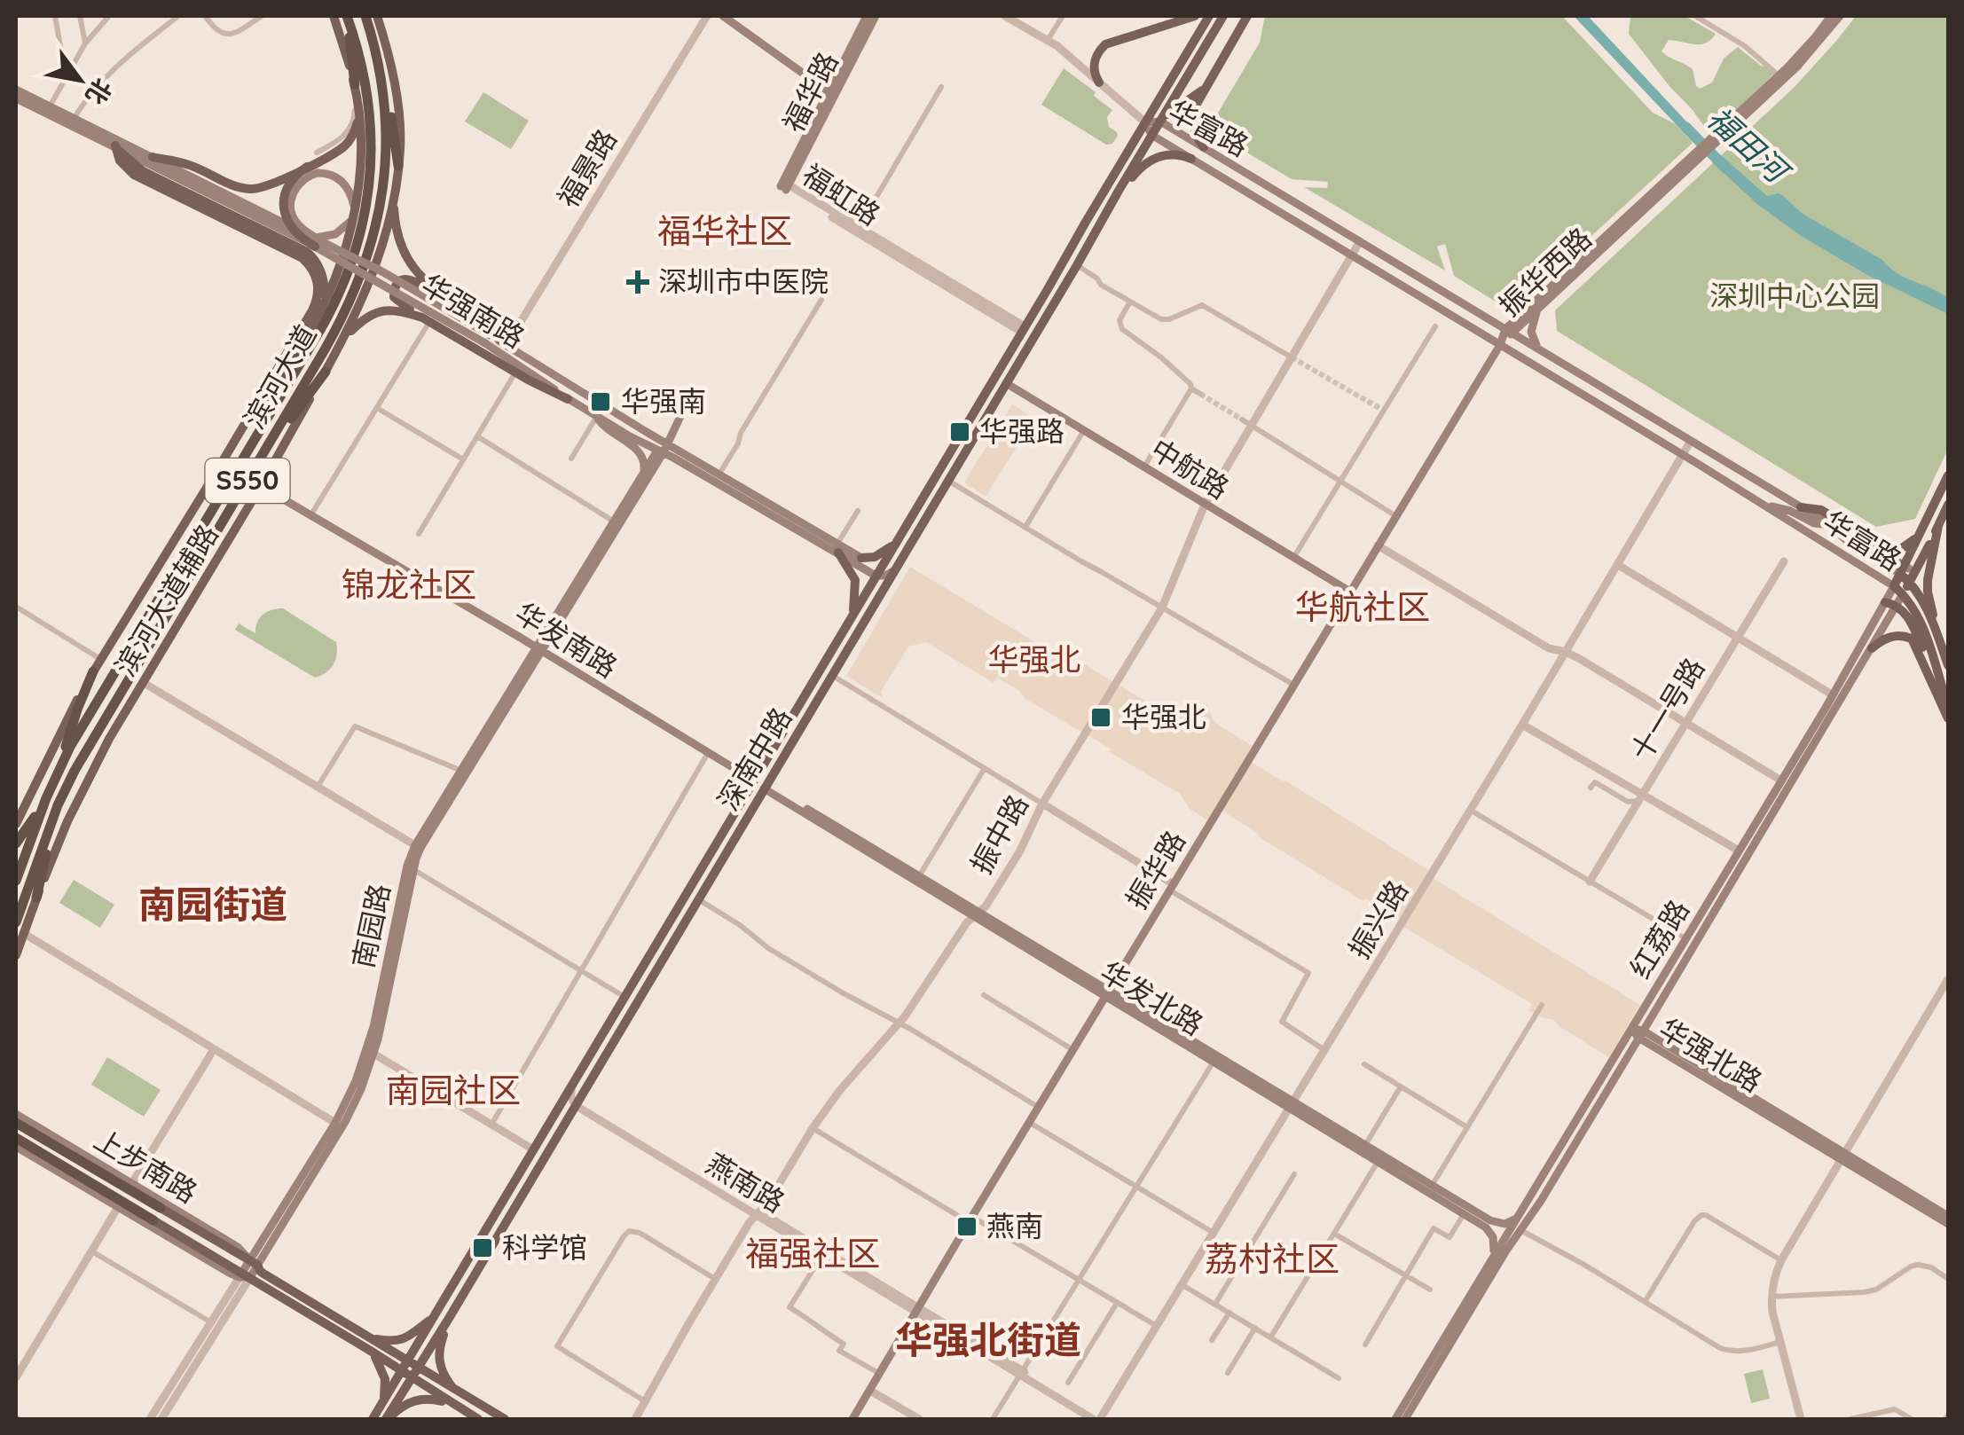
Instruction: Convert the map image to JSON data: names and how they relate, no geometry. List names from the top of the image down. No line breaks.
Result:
{"streets":{"highway":["滨河大道","S550"],"main road":["福华路","华富路","振华西路","华强南路","中航路","滨河大道辅路","华发南路","深南中路","振华路","南园路","红荔路","华发北路","华强北路","上步南路"],"street":["福景路","福虹路","十一号路","振中路","振兴路","燕南路"]},"crossings":[["福华路","福虹路"],["华富路","振华西路"],["华富路","深南中路"],["华富路","振中路"],["华富路","振华路"],["华富路","振兴路"],["华富路","红荔路"],["福景路","华强南路"],["福虹路","深南中路"],["振华西路","振华路"],["华强南路","深南中路"],["华强南路","南园路"],["中航路","深南中路"],["中航路","振中路"],["中航路","振华路"],["滨河大道辅路","华发南路"],["华发南路","深南中路"],["华发南路","南园路"],["深南中路","华发北路"],["深南中路","上步南路"],["深南中路","燕南路"],["振中路","华发北路"],["振中路","燕南路"],["振华路","华发北路"],["振华路","燕南路"],["振兴路","华发北路"],["振兴路","燕南路"],["南园路","上步南路"],["红荔路","华发北路"],["红荔路","华强北路"]],"districts":["福华社区","锦龙社区","华航社区","华强北","南园街道","南园社区","福强社区","荔村社区","华强北街道"],"water":["福田河"],"parks":["深圳中心公园"],"places":{"health":["深圳市中医院"],"transit":["华强南","华强路","华强北","燕南","科学馆"]},"north":"bottom right"}
